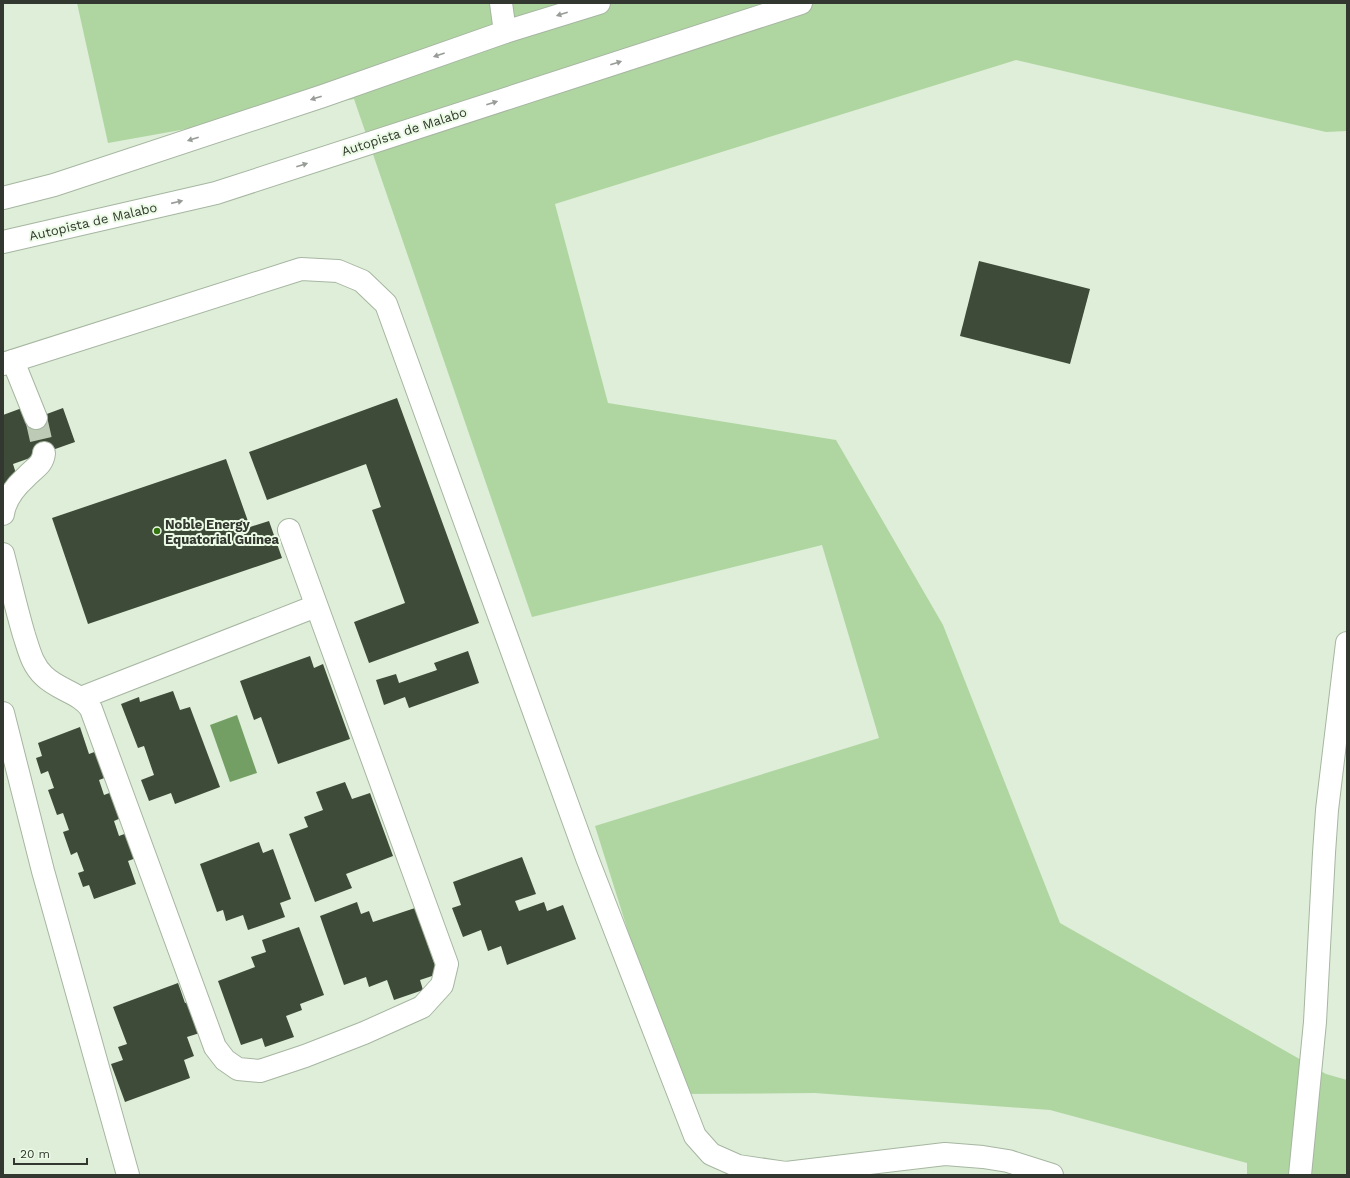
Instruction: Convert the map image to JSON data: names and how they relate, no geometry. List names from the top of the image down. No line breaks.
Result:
{"streets":{"main road":["Autopista de Malabo"]},"places":["Noble Energy Equatorial Guinea"],"scale_bar":"20 m"}
